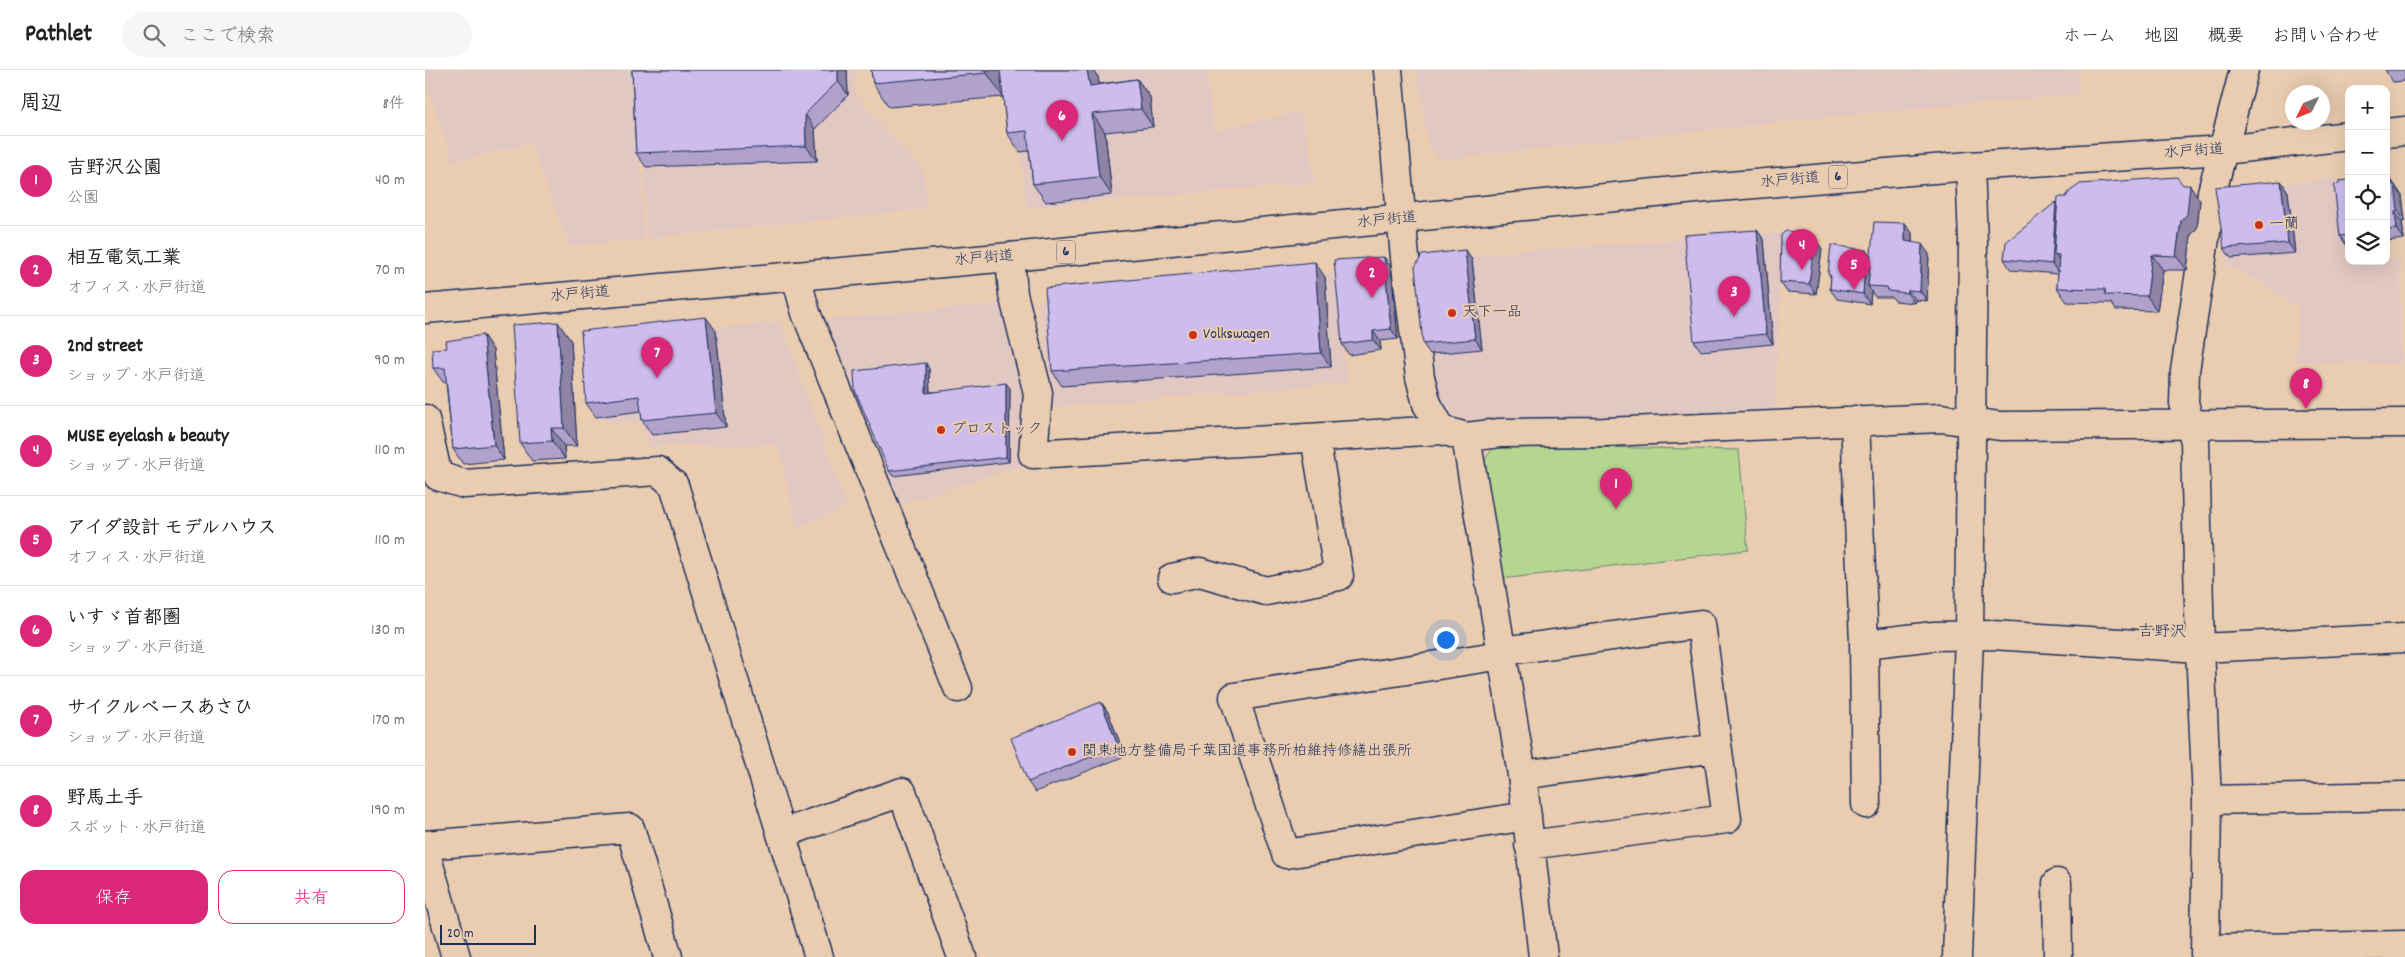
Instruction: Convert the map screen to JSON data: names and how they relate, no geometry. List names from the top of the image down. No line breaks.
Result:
{"streets":{"main road":["水戸街道","6"]},"districts":["吉野沢"],"places":["一蘭","天下一品","Volkswagen","プロストック","関東地方整備局千葉国道事務所柏維持修繕出張所"],"scale_bar":"20 m","north":"bottom left","page":{"header":"Pathlet","search":"ここで検索","nav":["ホーム","地図","概要","お問い合わせ"],"heading":["周辺","8件"],"map_buttons":["+","−"],"pins":["6","4","5","2","3","7","8","1"],"list":[{"mark":"1","name":"吉野沢公園","note":"公園","value":"40 m"},{"mark":"2","name":"相互電気工業","note":"オフィス · 水戸街道","value":"70 m"},{"mark":"3","name":"2nd street","note":"ショップ · 水戸街道","value":"90 m"},{"mark":"4","name":"MUSE eyelash & beauty","note":"ショップ · 水戸街道","value":"110 m"},{"mark":"5","name":"アイダ設計 モデルハウス","note":"オフィス · 水戸街道","value":"110 m"},{"mark":"6","name":"いすゞ首都圏","note":"ショップ · 水戸街道","value":"130 m"},{"mark":"7","name":"サイクルベースあさひ","note":"ショップ · 水戸街道","value":"170 m"},{"mark":"8","name":"野馬土手","note":"スポット · 水戸街道","value":"190 m"}],"buttons":["保存","共有"],"scale":"20 m"}}
